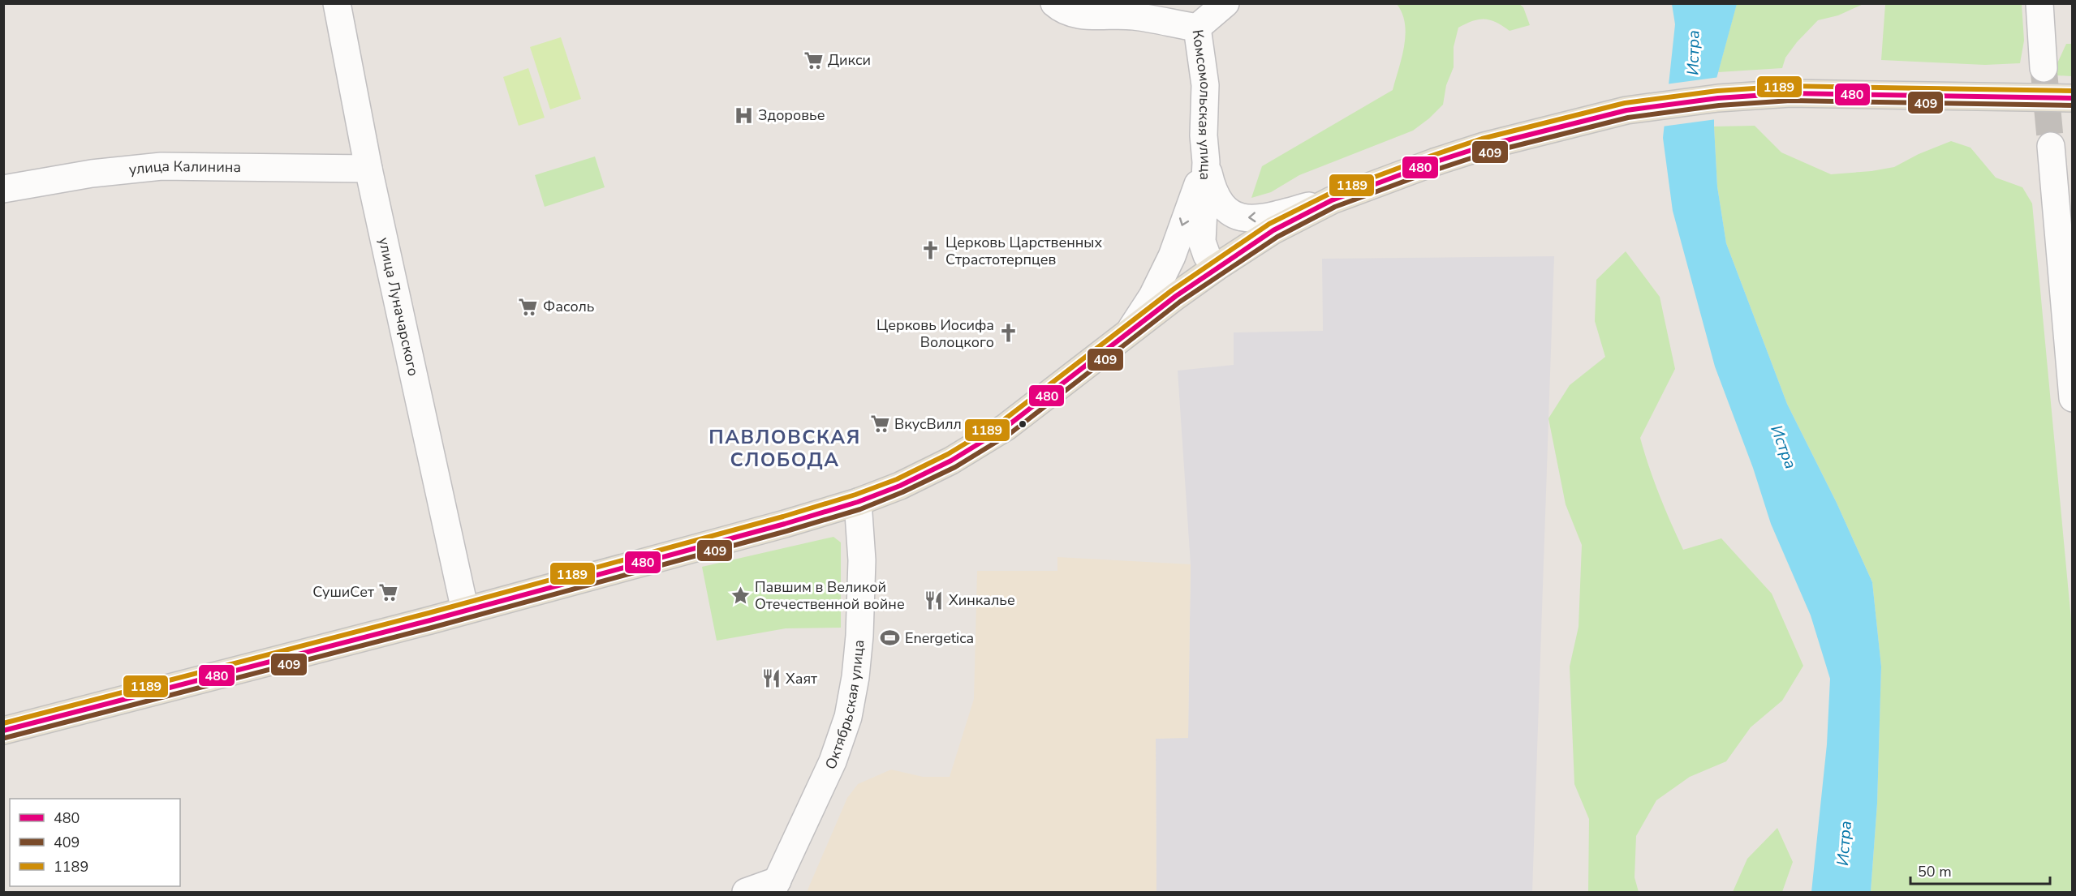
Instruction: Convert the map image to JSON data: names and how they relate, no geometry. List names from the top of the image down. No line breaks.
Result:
{"streets":{"street":["Комсомольская улица","улица Калинина","улица Луначарского","Октябрьская улица"]},"crossings":[["улица Калинина","улица Луначарского"]],"districts":["ПАВЛОВСКАЯ СЛОБОДА"],"water":["Истра"],"places":{"supermarket":["Дикси","Фасоль","ВкусВилл","СушиСет"],"hospital":["Здоровье"],"church":["Церковь Царственных Страстотерпцев","Церковь Иосифа Волоцкого"],"place":["Павшим в Великой Отечественной войне"],"restaurant":["Хинкалье","Хаят"],"sports":["Energetica"]},"lines":["transit line 1189","transit line 480","transit line 409"],"legend":["480","409","1189"],"scale_bar":"50 m"}
